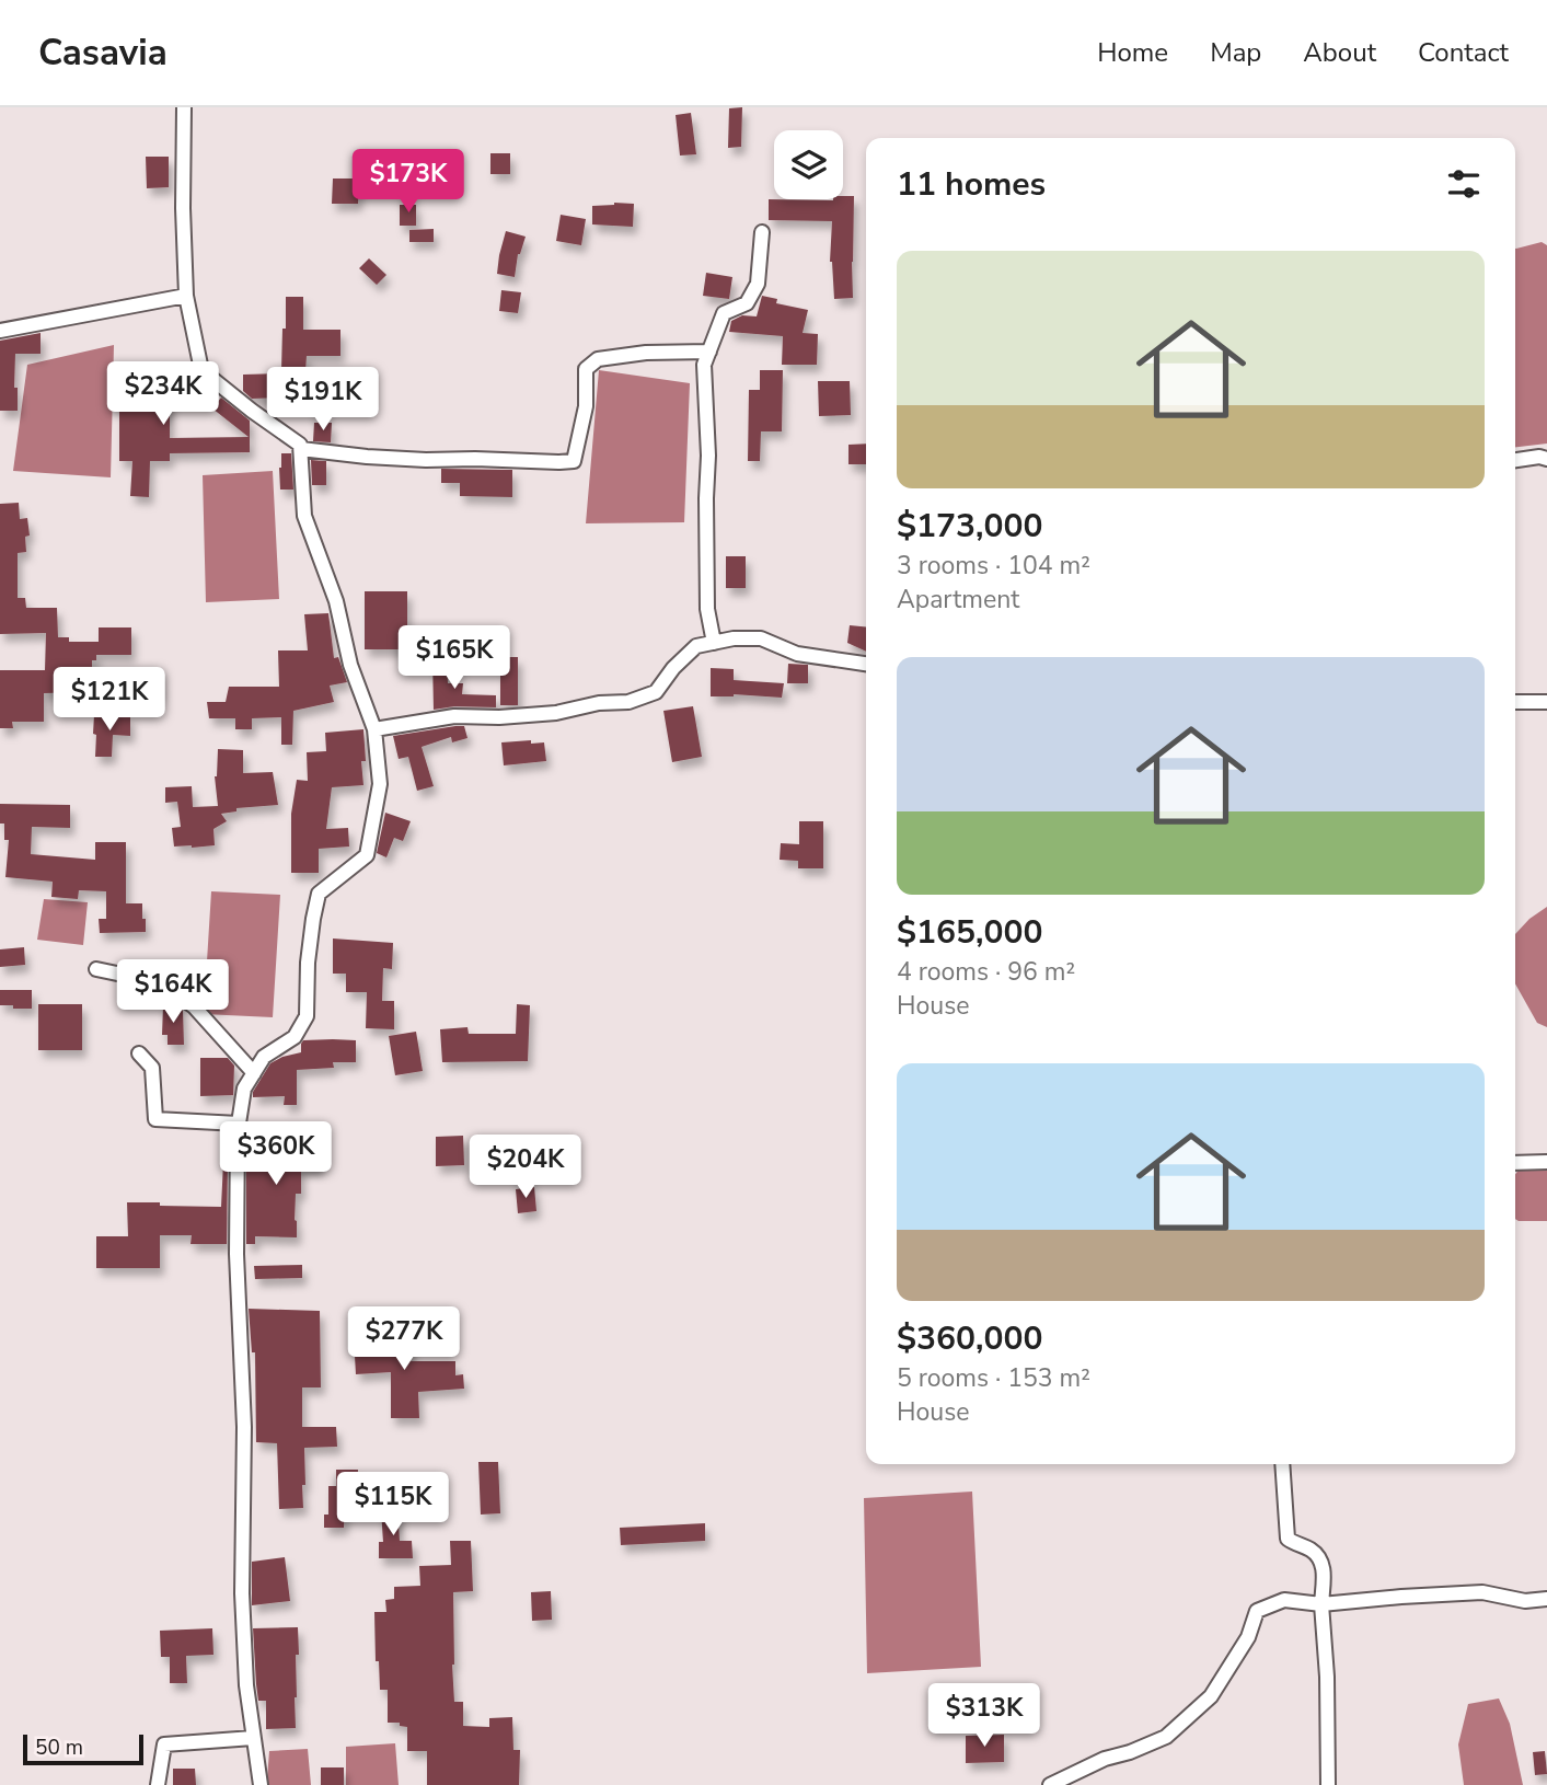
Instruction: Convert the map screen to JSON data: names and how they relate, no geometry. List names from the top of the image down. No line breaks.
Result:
{"scale_bar":"50 m","page":{"header":"Casavia","nav":["Home","Map","About","Contact"],"heading":"11 homes","price":["$173K","$234K","$191K","$165K","$121K","$164K","$360K","$204K","$277K","$115K","$313K"],"list":[{"name":"$173,000","note":"3 rooms · 104 m² · Apartment"},{"name":"$165,000","note":"4 rooms · 96 m² · House"},{"name":"$360,000","note":"5 rooms · 153 m² · House"}],"scale":"50 m"}}
